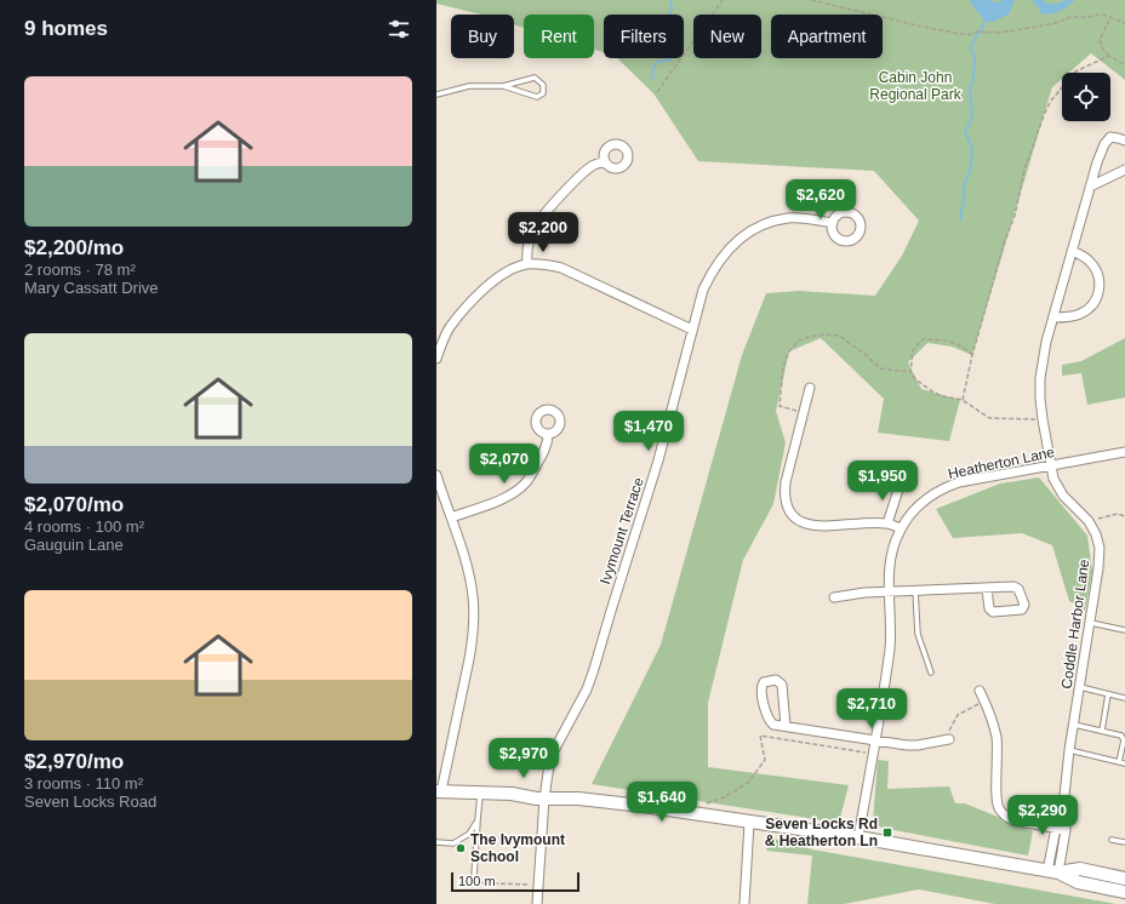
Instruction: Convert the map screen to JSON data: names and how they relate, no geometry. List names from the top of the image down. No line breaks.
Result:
{"streets":{"street":["Heatherton Lane","Ivymount Terrace","Coddle Harbor Lane"]},"crossings":[["Heatherton Lane","Coddle Harbor Lane"]],"parks":["Cabin John Regional Park"],"places":{"transit":["Seven Locks Rd & Heatherton Ln"],"other":["The Ivymount School"]},"scale_bar":"100 m","page":{"heading":"9 homes","chip":["Buy","Rent","Filters","New","Apartment"],"list":[{"name":"$2,200/mo","note":"2 rooms · 78 m² · Mary Cassatt Drive"},{"name":"$2,070/mo","note":"4 rooms · 100 m² · Gauguin Lane"},{"name":"$2,970/mo","note":"3 rooms · 110 m² · Seven Locks Road"}],"price":["$2,620","$2,200","$1,470","$2,070","$1,950","$2,710","$2,970","$1,640","$2,290"],"scale":"100 m"}}
